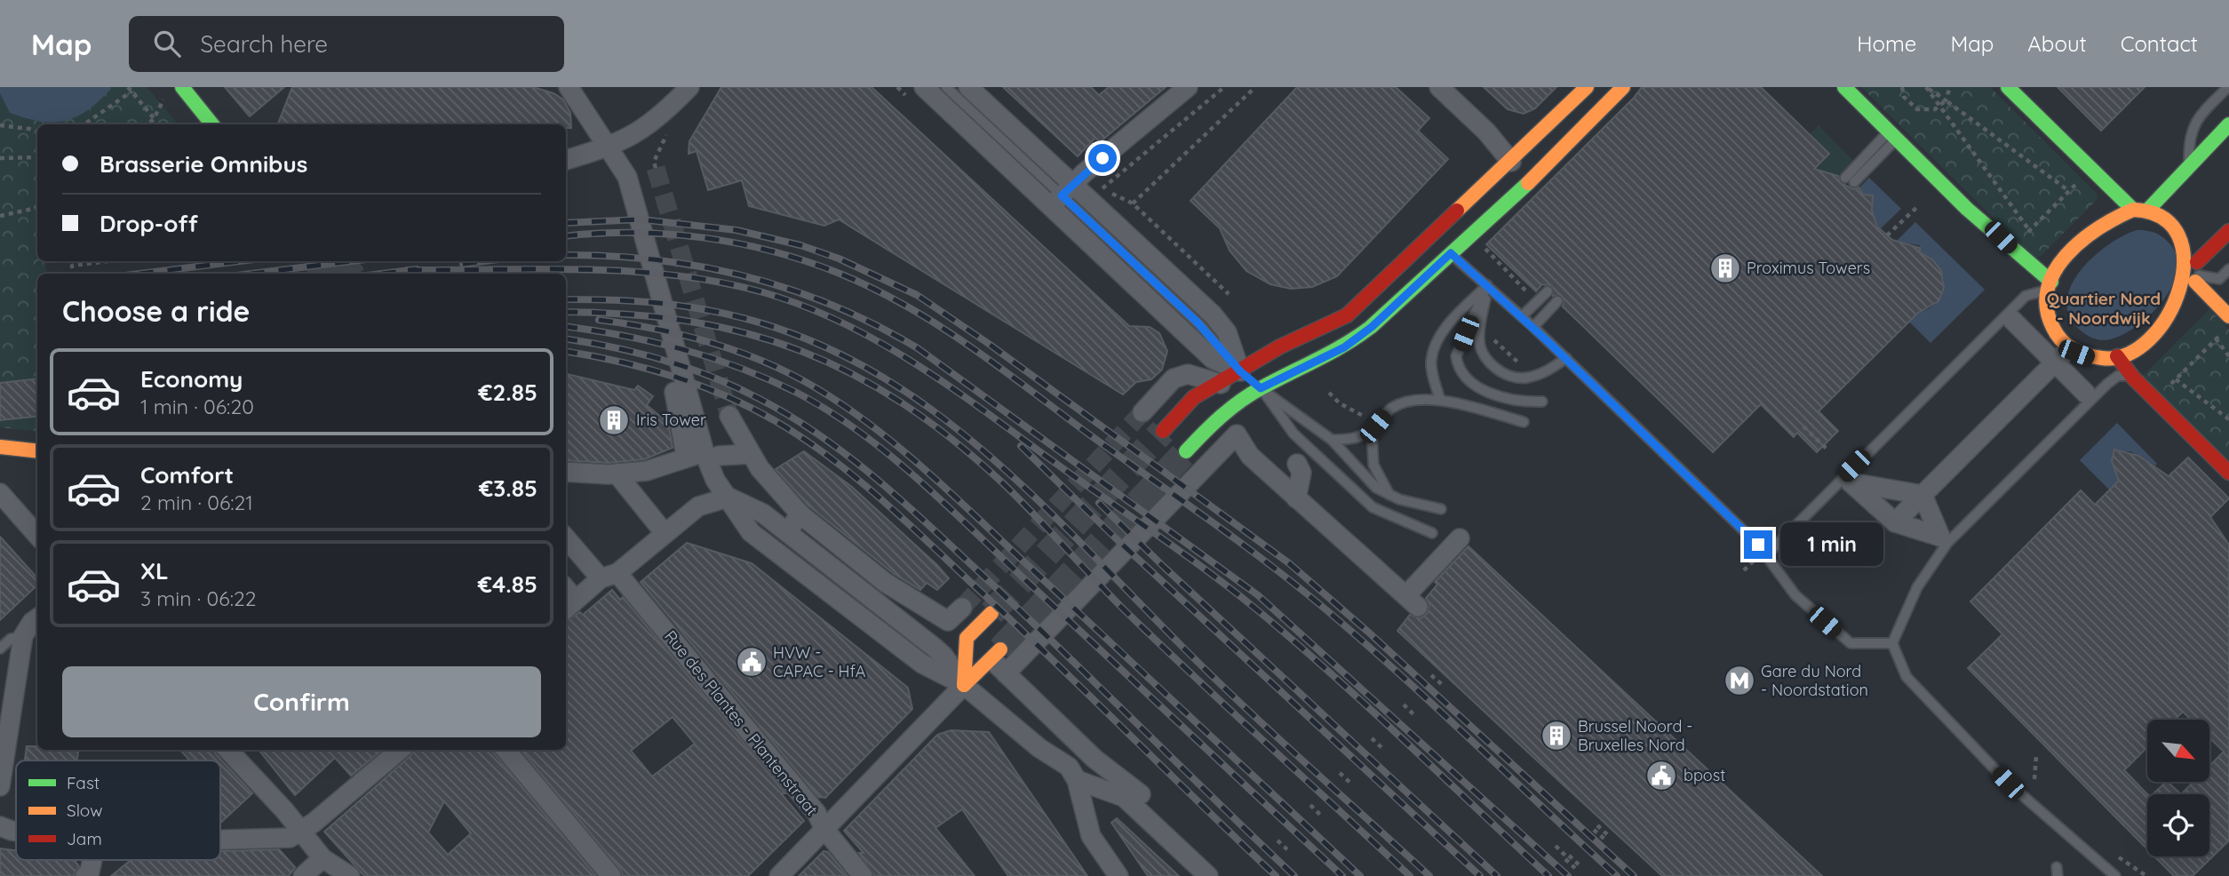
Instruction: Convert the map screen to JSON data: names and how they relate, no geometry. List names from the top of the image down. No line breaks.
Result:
{"streets":{"street":["Rue des Plantes - Plantenstraat"]},"districts":["Quartier Nord - Noordwijk"],"places":{"building":["Proximus Towers","Iris Tower","Brussel Noord - Bruxelles Nord"],"public building":["HVW - CAPAC - HfA","bpost"],"metro station":["Gare du Nord - Noordstation"]},"legend":["Fast","Slow","Jam"],"north":"bottom right","page":{"header":"Map","search":"Search here","nav":["Home","Map","About","Contact"],"banner":["Brasserie Omnibus","Drop-off"],"heading":"Choose a ride","list":[{"name":"Economy","note":"1 min · 06:20","value":"€2.85"},{"name":"Comfort","note":"2 min · 06:21","value":"€3.85"},{"name":"XL","note":"3 min · 06:22","value":"€4.85"}],"bubble":"1 min","buttons":"Confirm"}}
